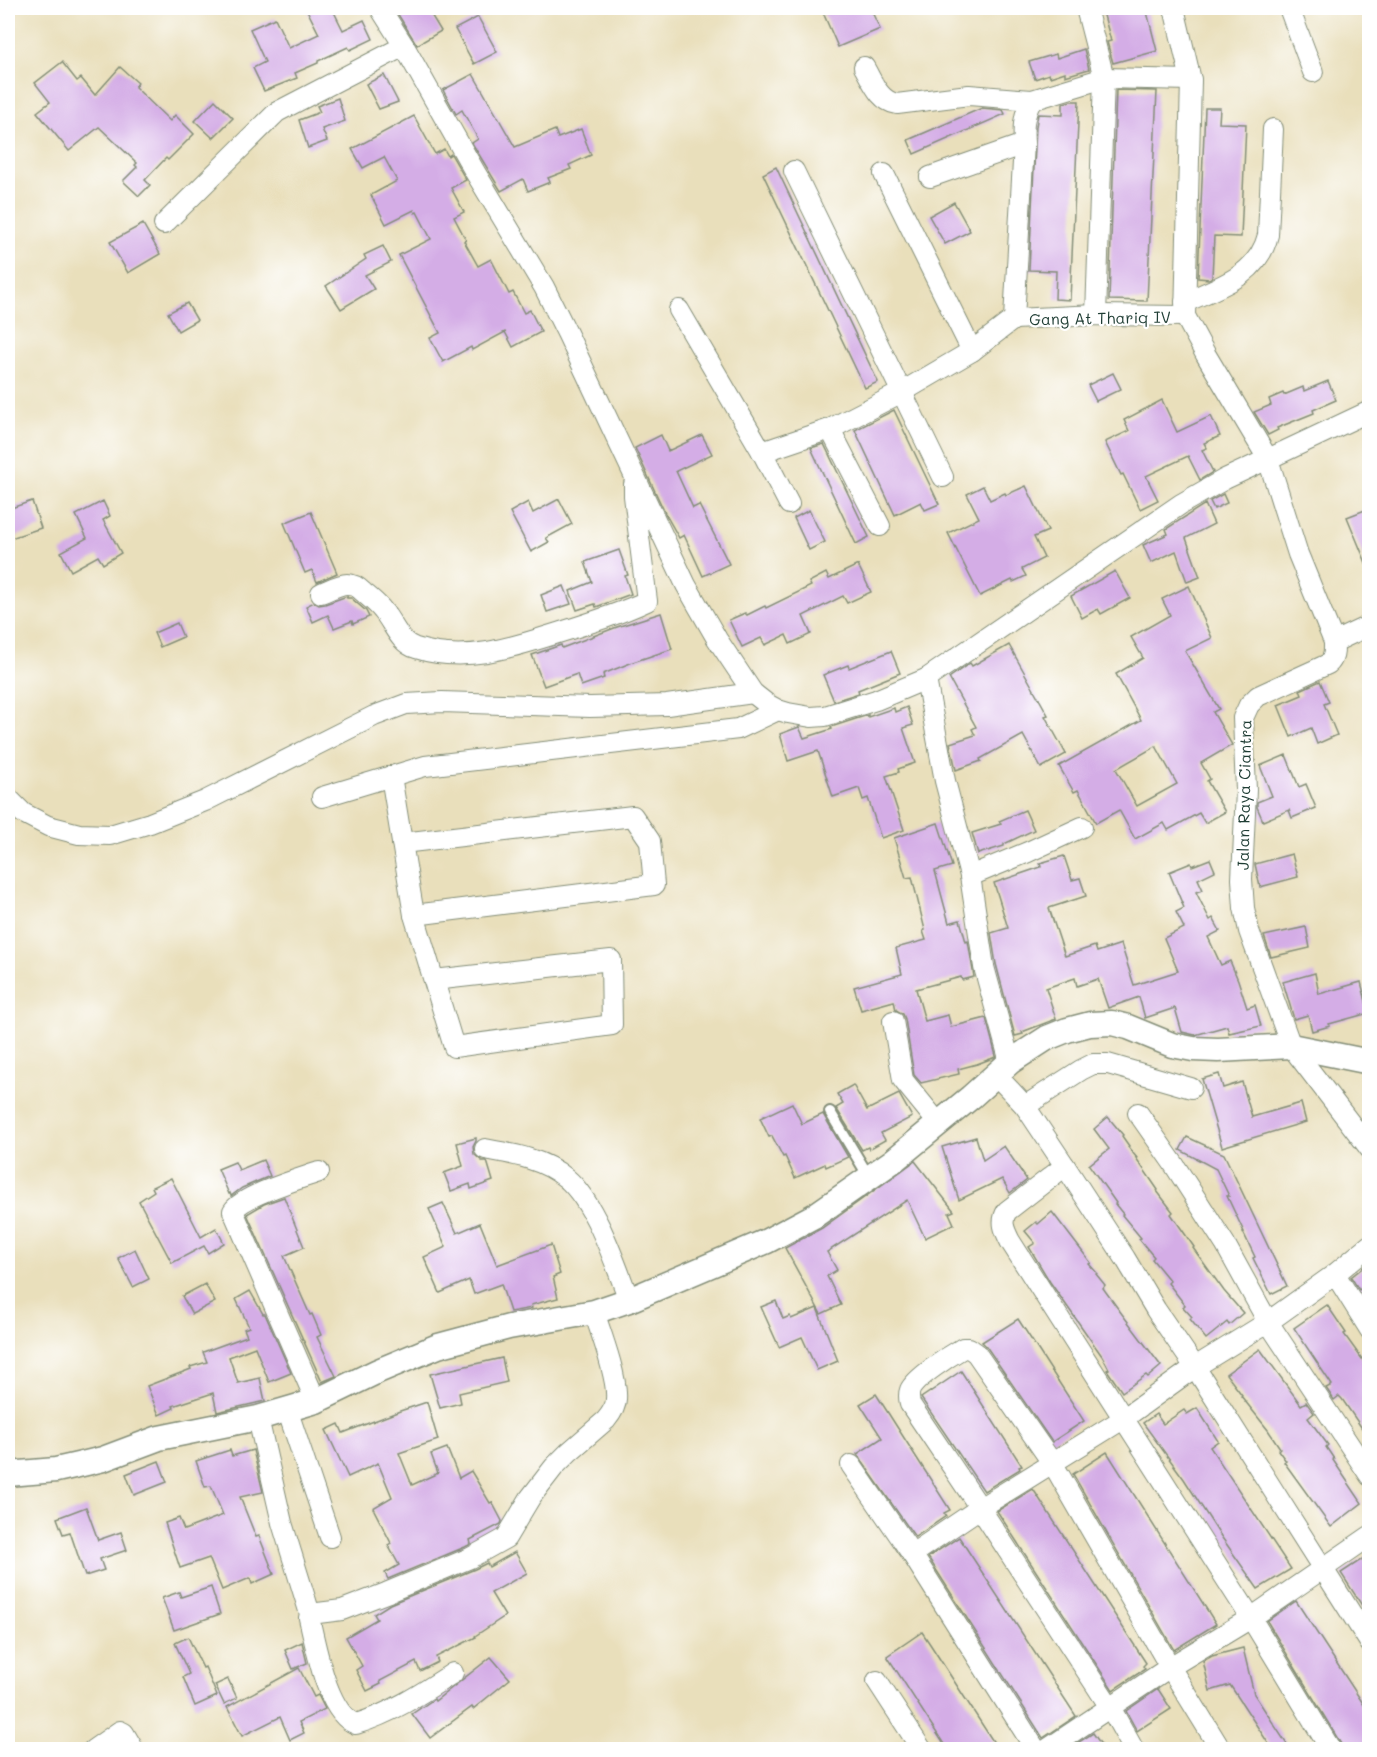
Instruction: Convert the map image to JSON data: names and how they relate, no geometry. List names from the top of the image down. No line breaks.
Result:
{"streets":{"street":["Gang At Thariq IV","Jalan Raya Ciantra"]}}
